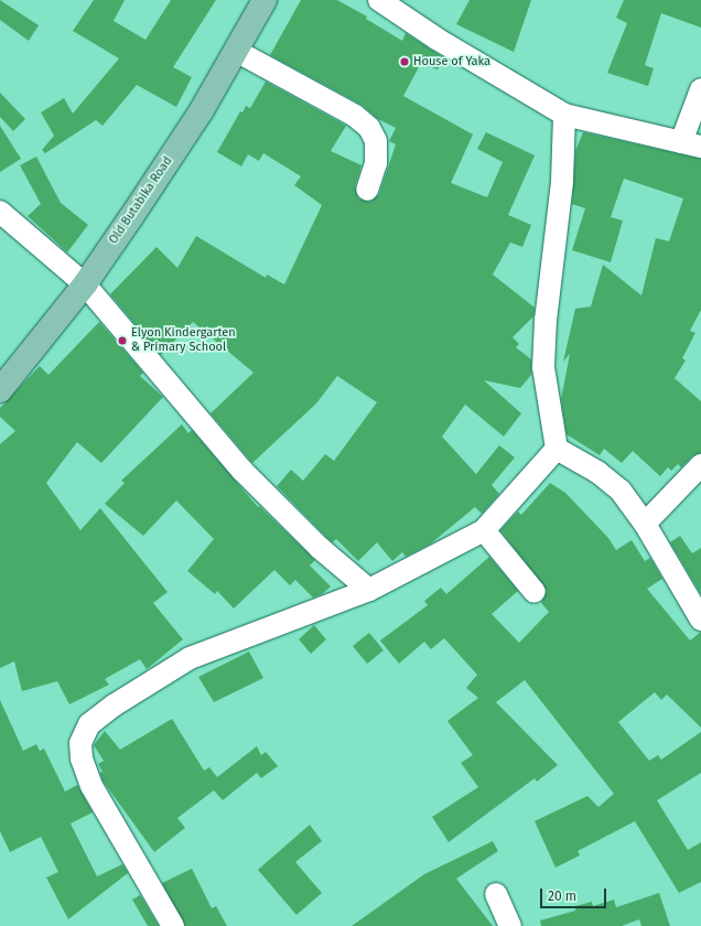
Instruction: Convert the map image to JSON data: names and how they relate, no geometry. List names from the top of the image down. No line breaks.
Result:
{"streets":{"main road":["Old Butabika Road"]},"places":["House of Yaka","Elyon Kindergarten & Primary School"],"scale_bar":"20 m"}
